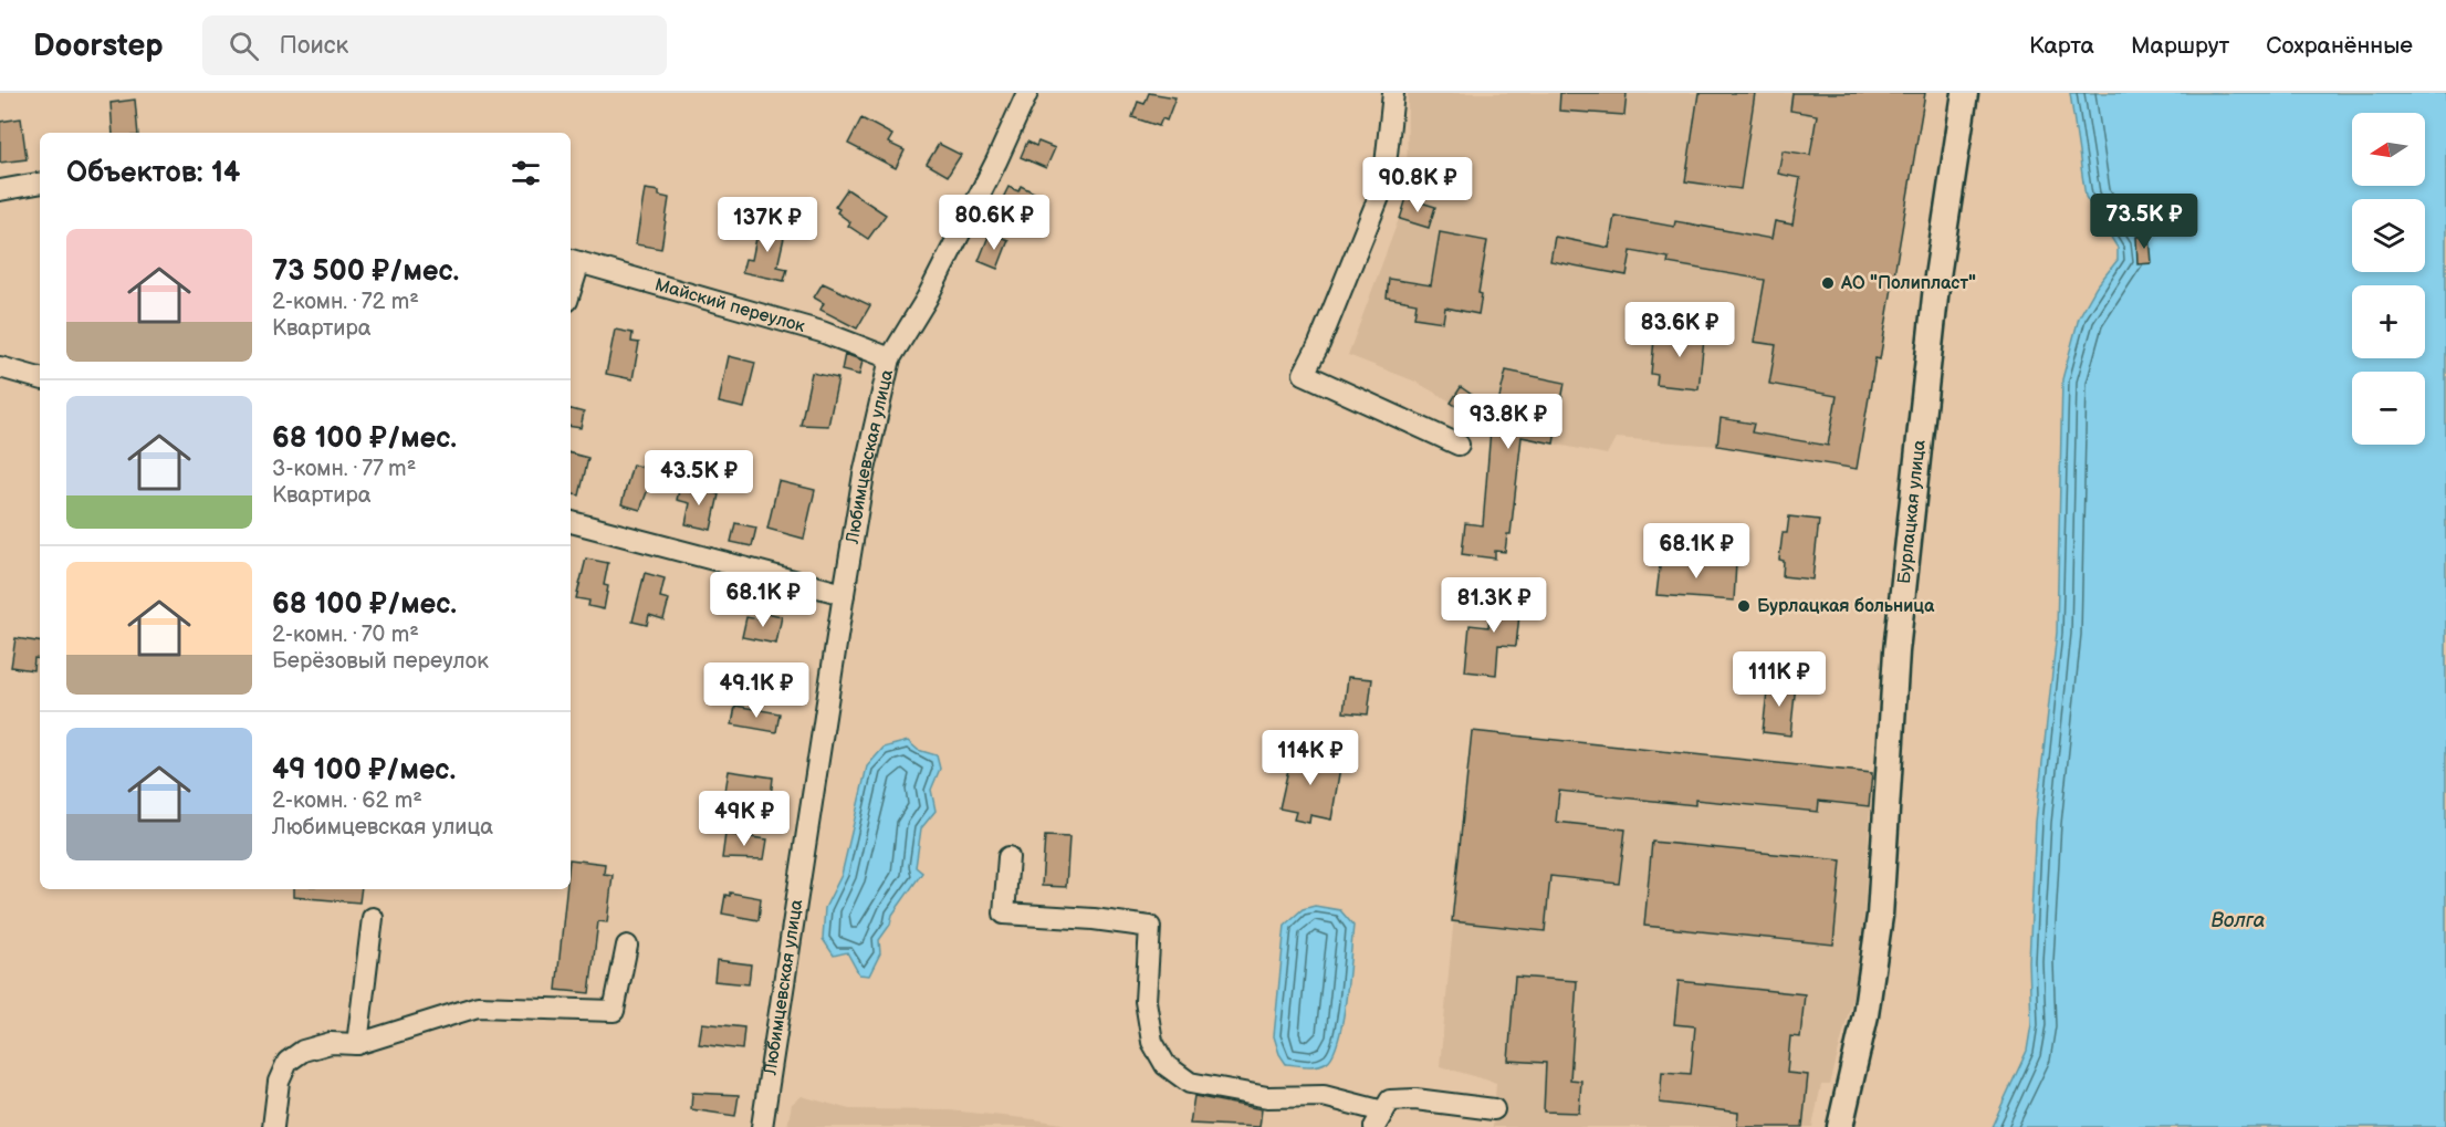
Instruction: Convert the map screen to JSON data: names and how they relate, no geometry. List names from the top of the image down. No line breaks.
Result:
{"streets":{"main road":["Бурлацкая улица"],"street":["Майский переулок","Любимцевская улица"]},"crossings":[["Майский переулок","Любимцевская улица"]],"water":["Волга"],"places":["АО \"Полипласт\"","Бурлацкая больница"],"north":"left","page":{"header":"Doorstep","search":"Поиск","nav":["Карта","Маршрут","Сохранённые"],"map_buttons":["+","−"],"heading":"Объектов: 14","price":["90.8K ₽","73.5K ₽","80.6K ₽","137K ₽","83.6K ₽","93.8K ₽","43.5K ₽","68.1K ₽","68.1K ₽","81.3K ₽","111K ₽","49.1K ₽","114K ₽","49K ₽"],"list":[{"name":"73 500 ₽/мес.","note":"2-комн. · 72 m² · Квартира"},{"name":"68 100 ₽/мес.","note":"3-комн. · 77 m² · Квартира"},{"name":"68 100 ₽/мес.","note":"2-комн. · 70 m² · Берёзовый переулок"},{"name":"49 100 ₽/мес.","note":"2-комн. · 62 m² · Любимцевская улица"}]}}
